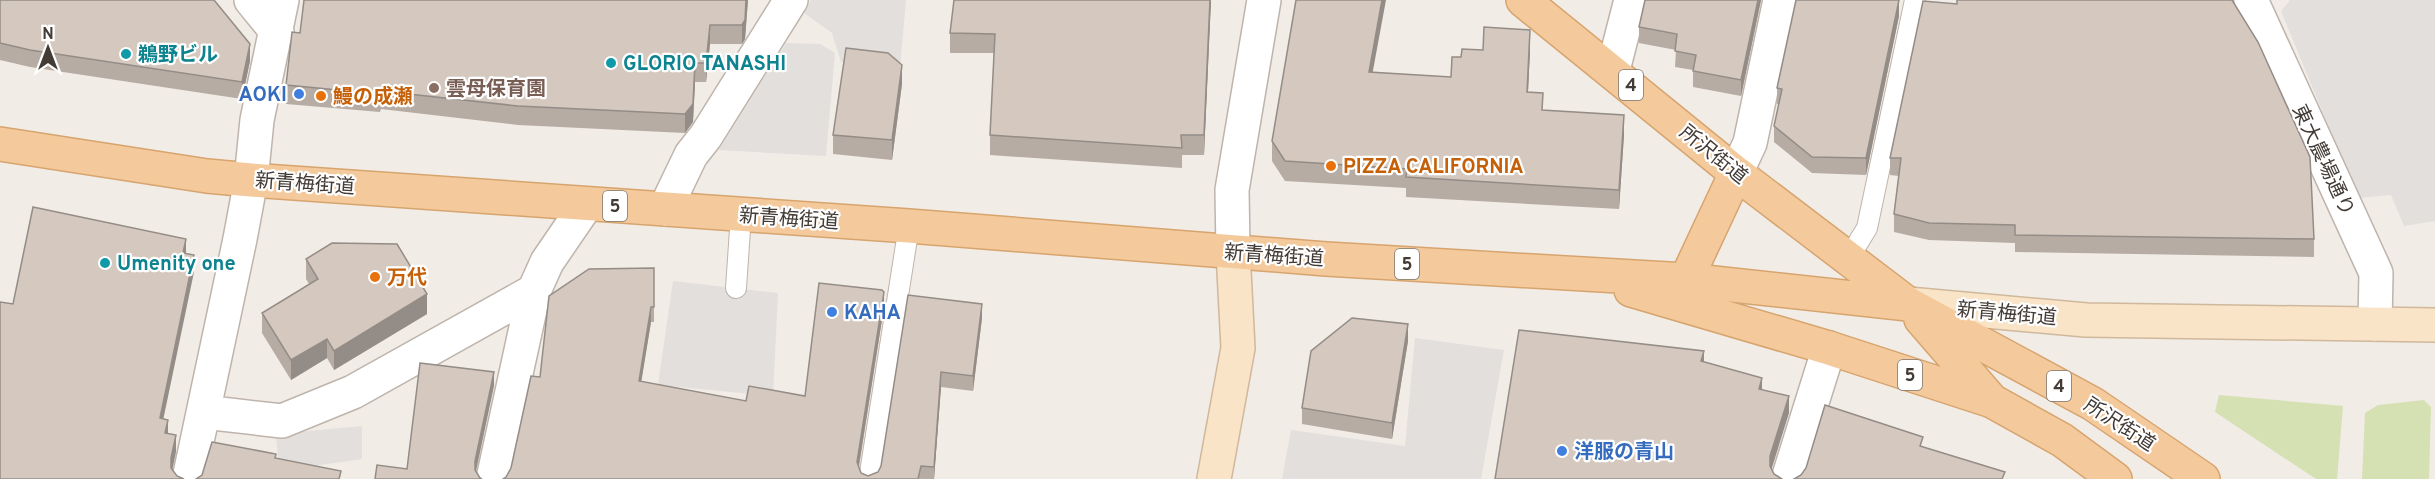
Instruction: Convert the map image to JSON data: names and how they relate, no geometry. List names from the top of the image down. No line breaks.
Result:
{"streets":{"main road":["4","所沢街道","新青梅街道","5"],"street":["東大農場通り"]},"crossings":[["所沢街道","新青梅街道"],["東大農場通り","新青梅街道"]],"places":["鵜野ビル","GLORIO TANASHI","雲母保育園","AOKI","鰻の成瀬","PIZZA CALIFORNIA","Umenity one","万代","KAHA","洋服の青山"],"north":"top"}
